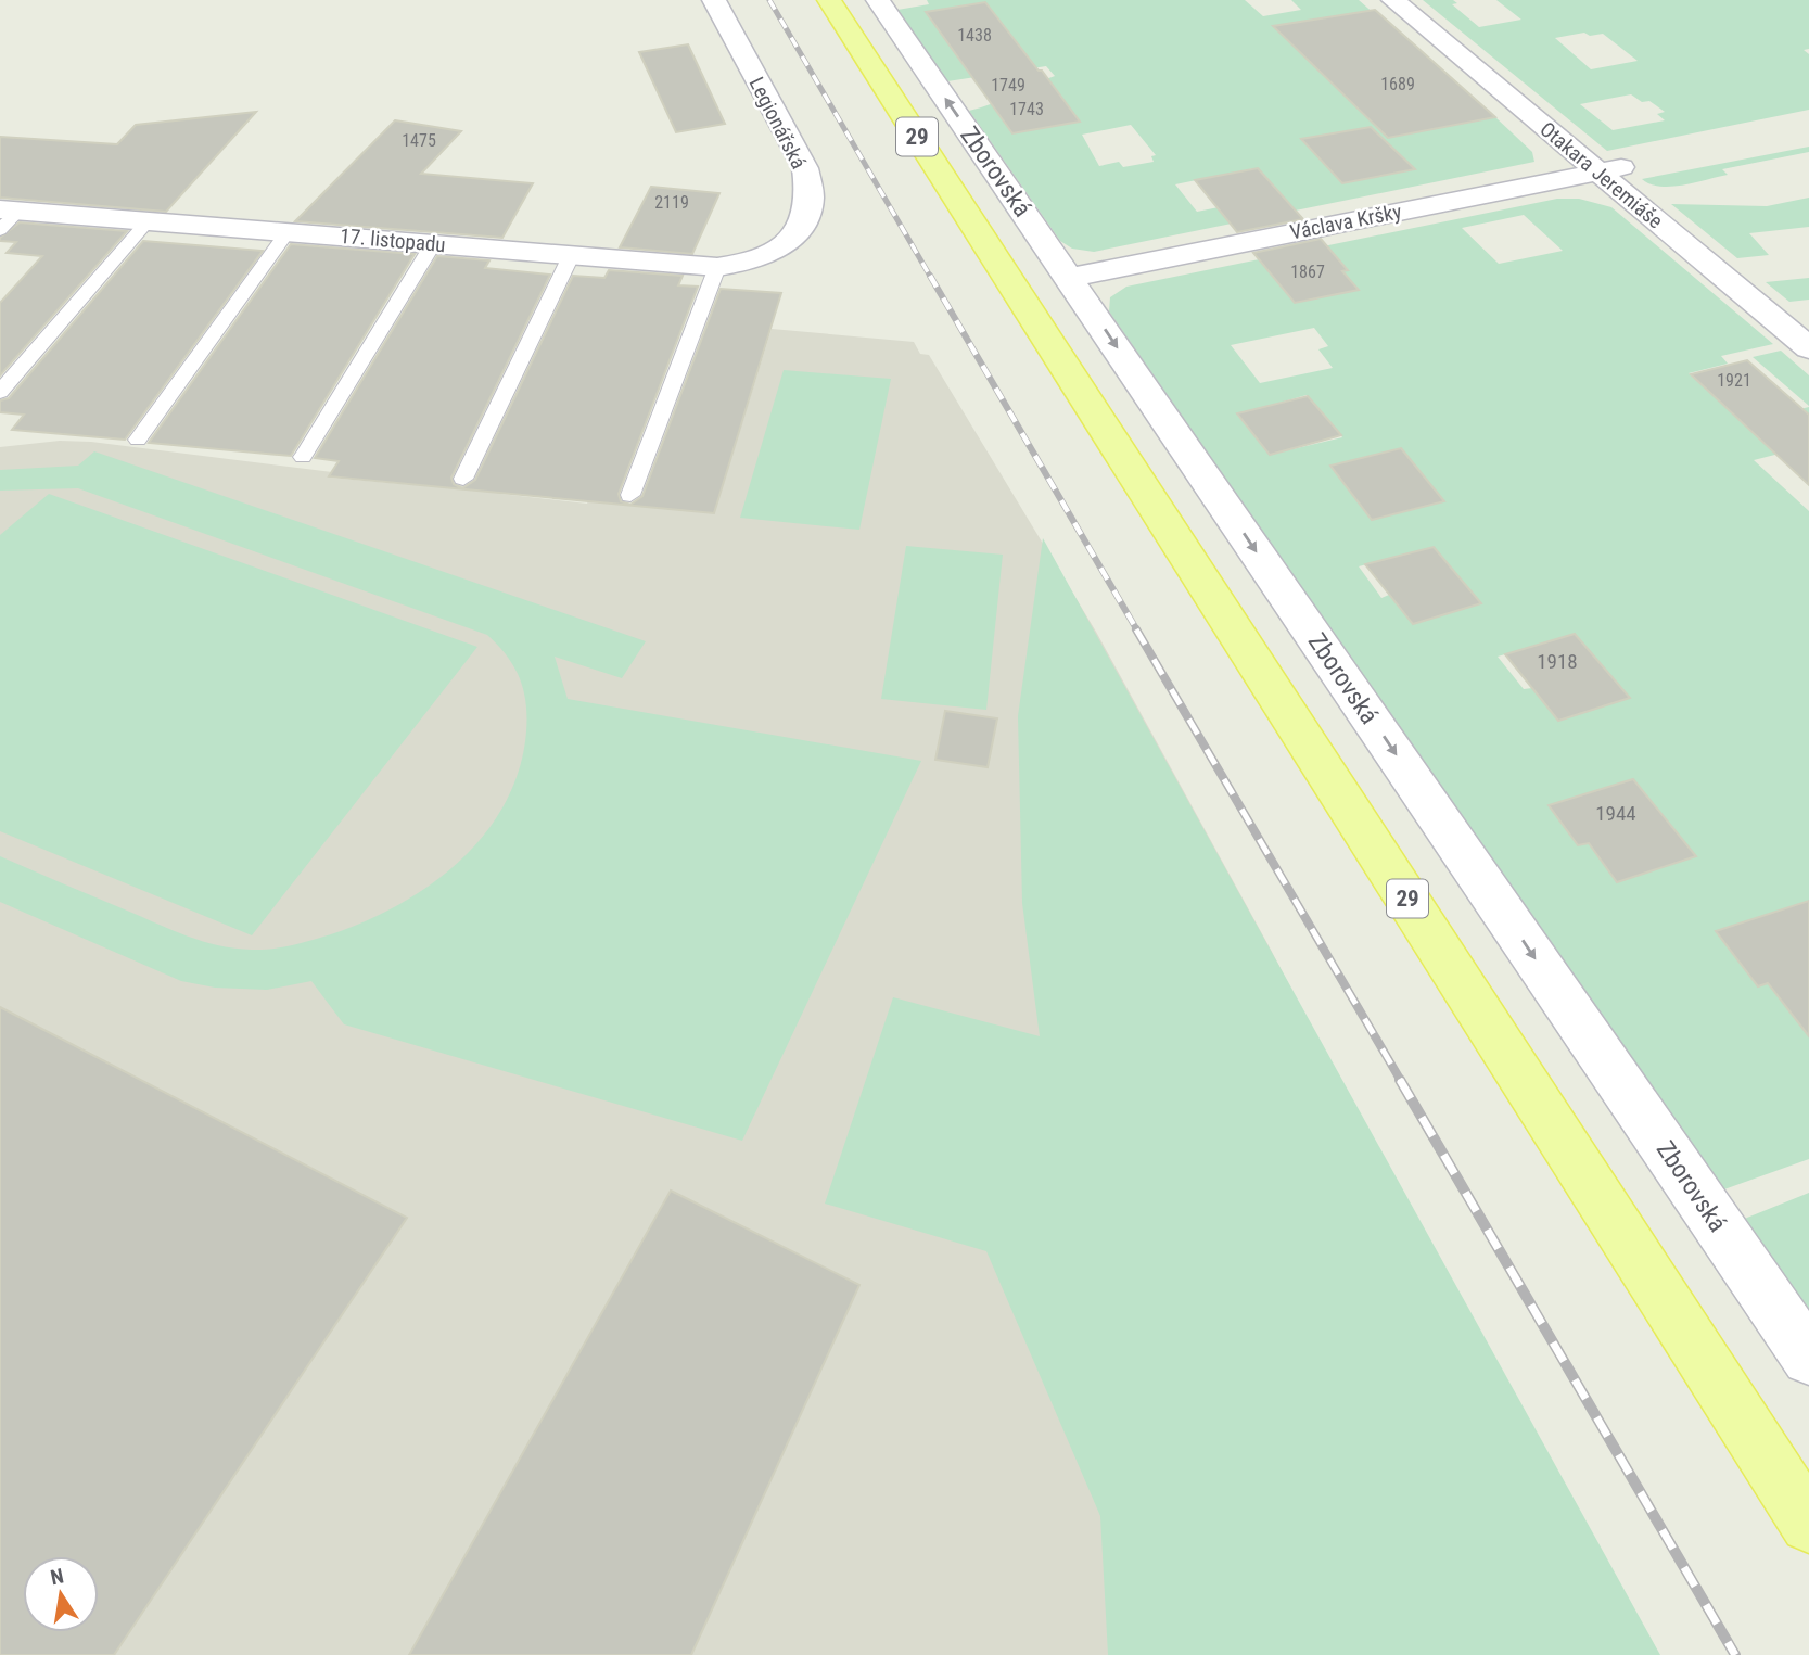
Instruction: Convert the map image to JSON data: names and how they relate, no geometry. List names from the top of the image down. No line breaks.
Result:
{"streets":{"main road":["29"],"street":["Legionářská","Zborovská","Otakara Jeremiáše","Václava Kršky","17. listopadu"]},"crossings":[["Legionářská","17. listopadu"],["Zborovská","Václava Kršky"],["Otakara Jeremiáše","Václava Kršky"]],"house_numbers":["1438","1689","1749","1743","1475","2119","1867","1921","1918","1944"],"north":"top"}
